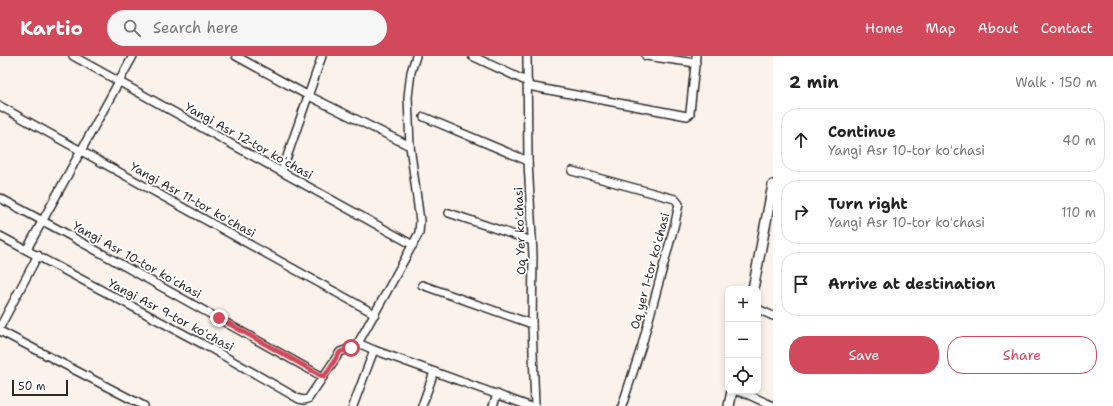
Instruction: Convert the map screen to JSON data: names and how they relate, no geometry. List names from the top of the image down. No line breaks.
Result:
{"streets":{"street":["Yangi Asr 12-tor koʻchasi","Yangi Asr 11-tor koʻchasi","Oq Yer koʻchasi","Yangi Asr 10-tor koʻchasi","Oq yer 1-tor koʻchasi","Yangi Asr 9-tor koʻchasi"]},"crossings":[["Yangi Asr 10-tor koʻchasi","Yangi Asr 9-tor koʻchasi"]],"scale_bar":"50 m","page":{"header":"Kartio","search":"Search here","nav":["Home","Map","About","Contact"],"heading":["2 min","Walk · 150 m"],"list":[["Continue","Yangi Asr 10-tor koʻchasi","40 m"],["Turn right","Yangi Asr 10-tor koʻchasi","110 m"],"Arrive at destination"],"map_buttons":["+","−"],"buttons":["Save","Share"],"scale":"50 m"}}
